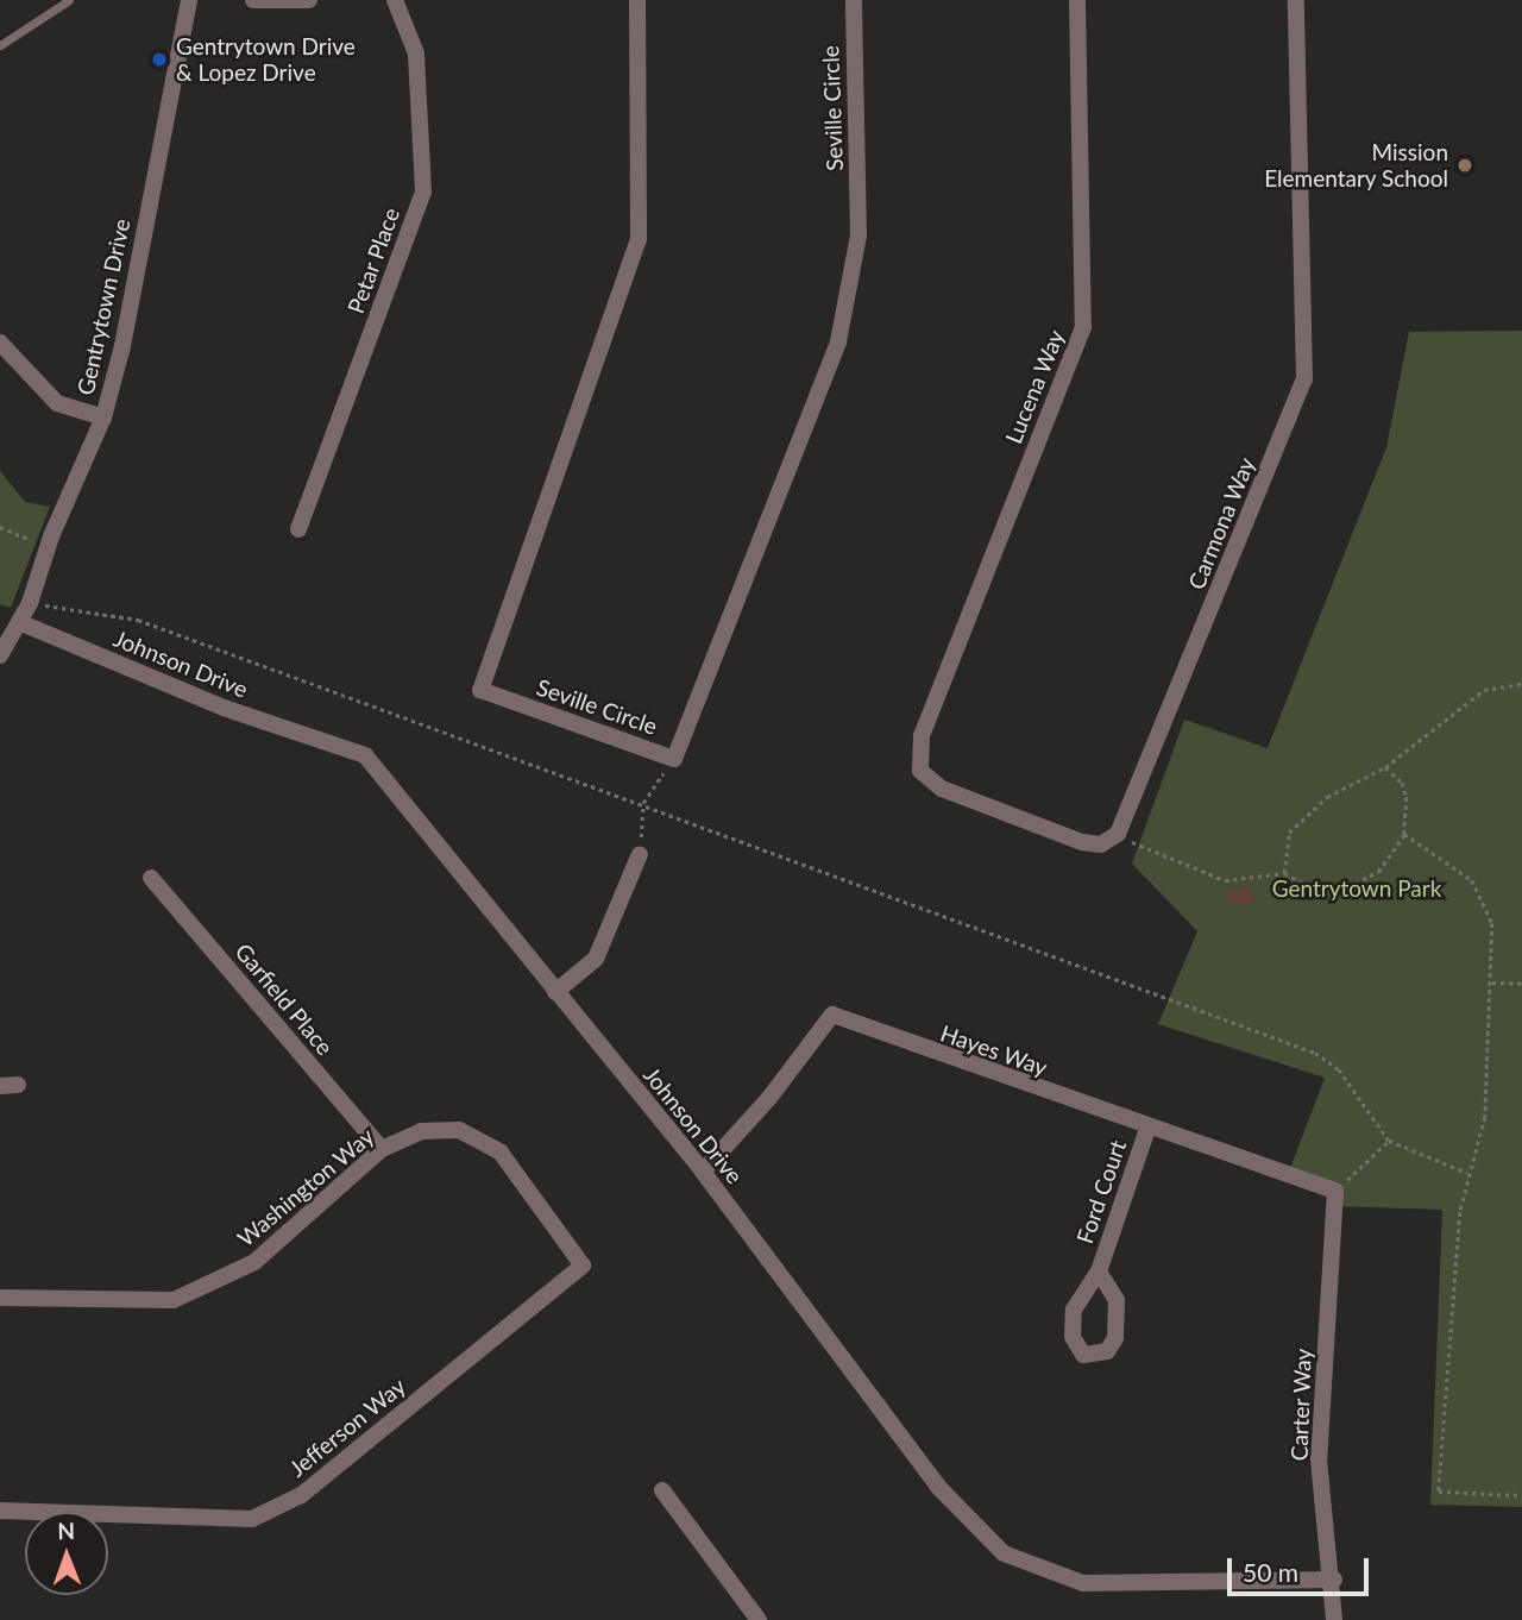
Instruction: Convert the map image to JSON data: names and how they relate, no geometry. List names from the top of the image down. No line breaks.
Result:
{"streets":{"street":["Seville Circle","Petar Place","Gentrytown Drive","Lucena Way","Carmona Way","Johnson Drive","Garfield Place","Hayes Way","Washington Way","Ford Court","Carter Way","Jefferson Way"]},"crossings":[["Gentrytown Drive","Johnson Drive"],["Lucena Way","Carmona Way"],["Johnson Drive","Hayes Way"],["Johnson Drive","Carter Way"],["Garfield Place","Washington Way"],["Hayes Way","Ford Court"],["Hayes Way","Carter Way"],["Washington Way","Jefferson Way"]],"parks":["Gentrytown Park"],"places":["Gentrytown Drive & Lopez Drive","Mission Elementary School"],"scale_bar":"50 m","north":"top"}
